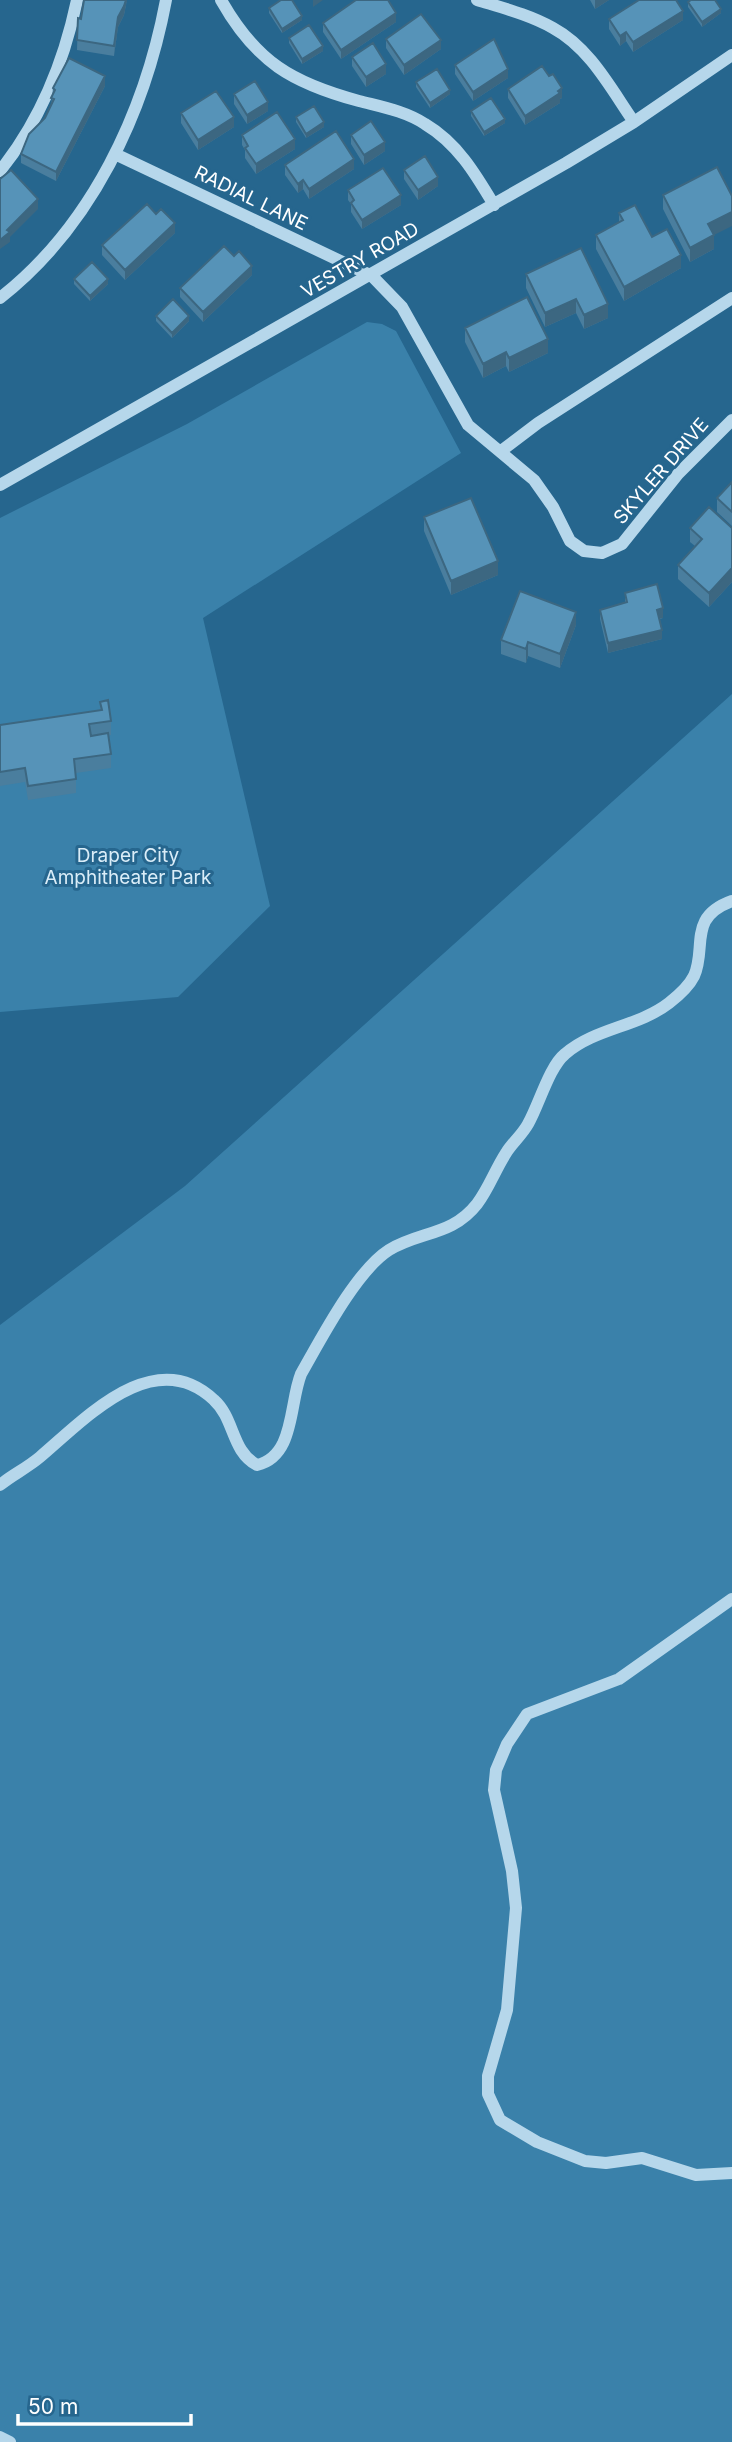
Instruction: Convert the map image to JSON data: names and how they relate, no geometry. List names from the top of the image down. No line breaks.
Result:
{"streets":{"street":["RADIAL LANE","VESTRY ROAD","SKYLER DRIVE"]},"crossings":[["RADIAL LANE","VESTRY ROAD"],["RADIAL LANE","SKYLER DRIVE"],["VESTRY ROAD","SKYLER DRIVE"]],"parks":["Draper City Amphitheater Park"],"scale_bar":"50 m"}
